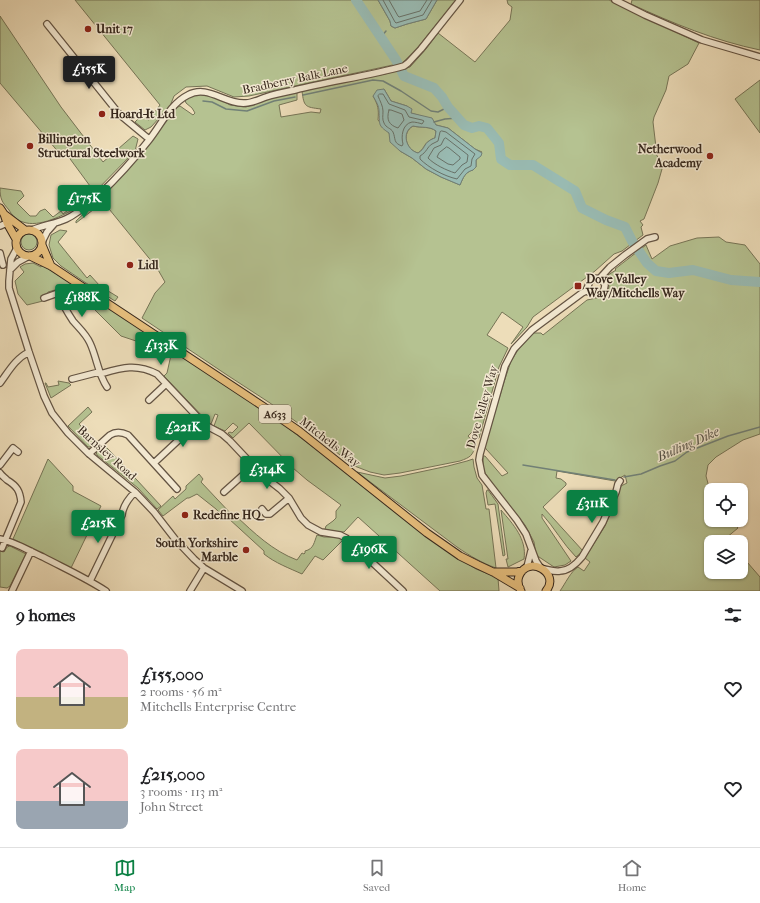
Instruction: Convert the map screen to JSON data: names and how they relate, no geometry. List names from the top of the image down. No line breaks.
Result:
{"streets":{"main road":["A633","Mitchells Way"],"street":["Bradberry Balk Lane","Dove Valley Way","Barnsley Road"]},"crossings":[["Bradberry Balk Lane","Mitchells Way"],["Bradberry Balk Lane","Barnsley Road"],["Dove Valley Way","Mitchells Way"],["Mitchells Way","Barnsley Road"]],"water":["Bulling Dike"],"places":{"other":["Unit 17","Hoard-It Ltd","Billington Structural Steelwork","Netherwood Academy","Lidl","Redefine HQ","South Yorkshire Marble"],"transit":["Dove Valley Way/Mitchells Way"]},"page":{"price":["£155K","£175K","£188K","£133K","£221K","£314K","£311K","£215K","£196K"],"heading":"9 homes","list":[{"name":"£155,000","note":"2 rooms · 56 m² · Mitchells Enterprise Centre"},{"name":"£215,000","note":"3 rooms · 113 m² · John Street"}],"tabs":["Map","Saved","Home"]}}
